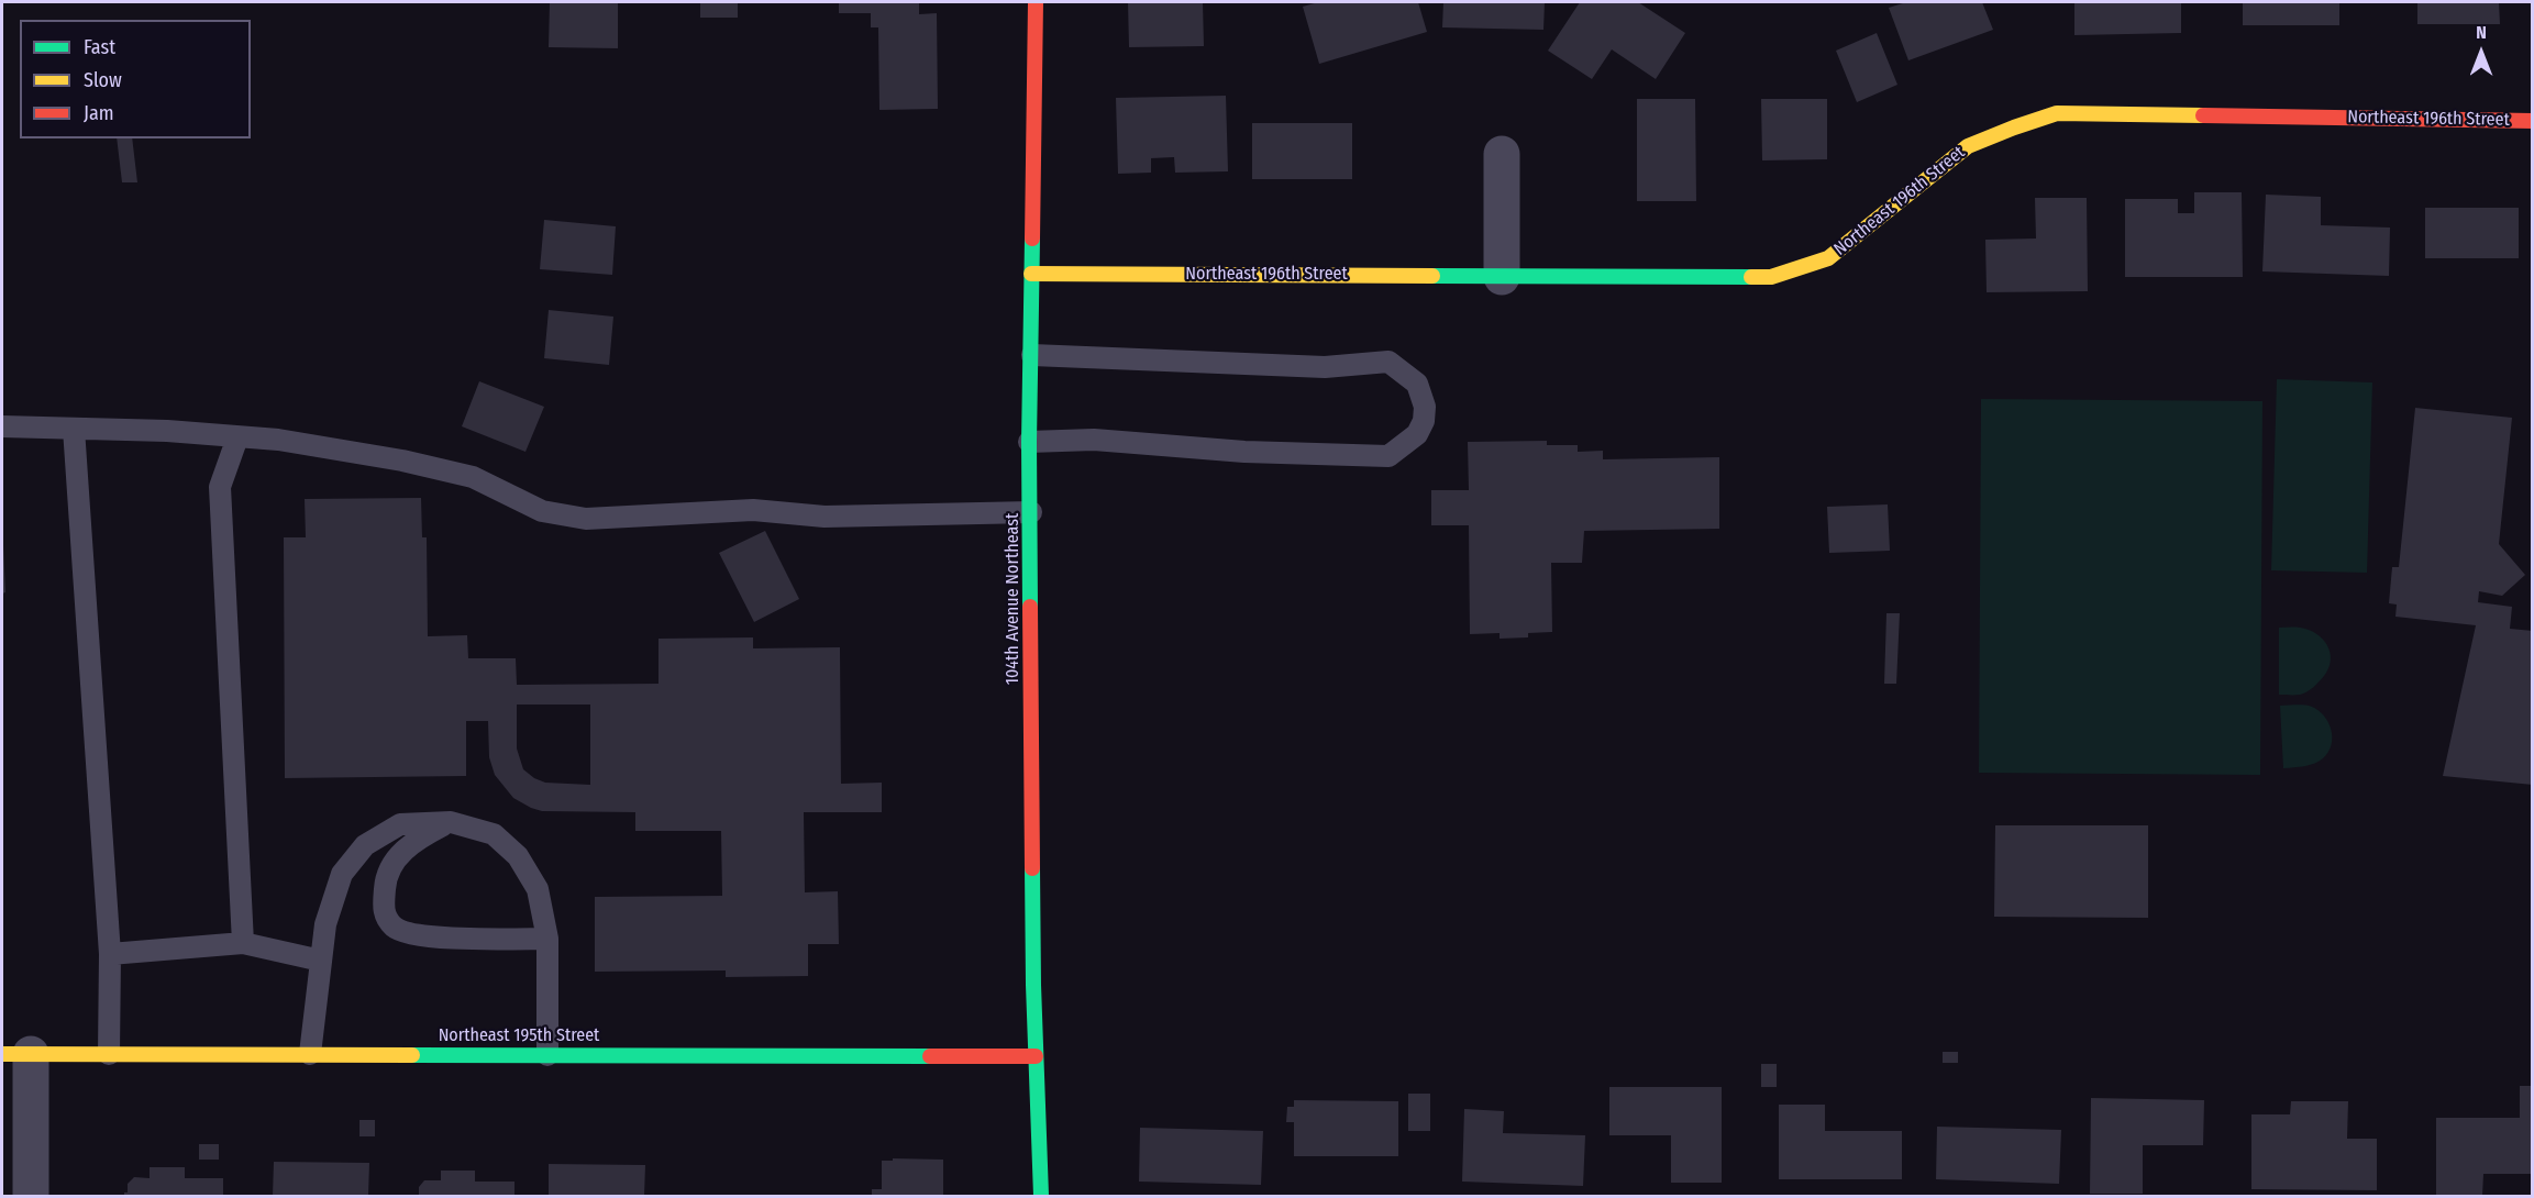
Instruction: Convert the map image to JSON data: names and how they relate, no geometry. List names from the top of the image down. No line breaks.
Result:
{"streets":{"street":["Northeast 196th Street","104th Avenue Northeast","Northeast 195th Street"]},"crossings":[["Northeast 196th Street","104th Avenue Northeast"],["104th Avenue Northeast","Northeast 195th Street"]],"legend":["Fast","Slow","Jam"],"north":"top"}
